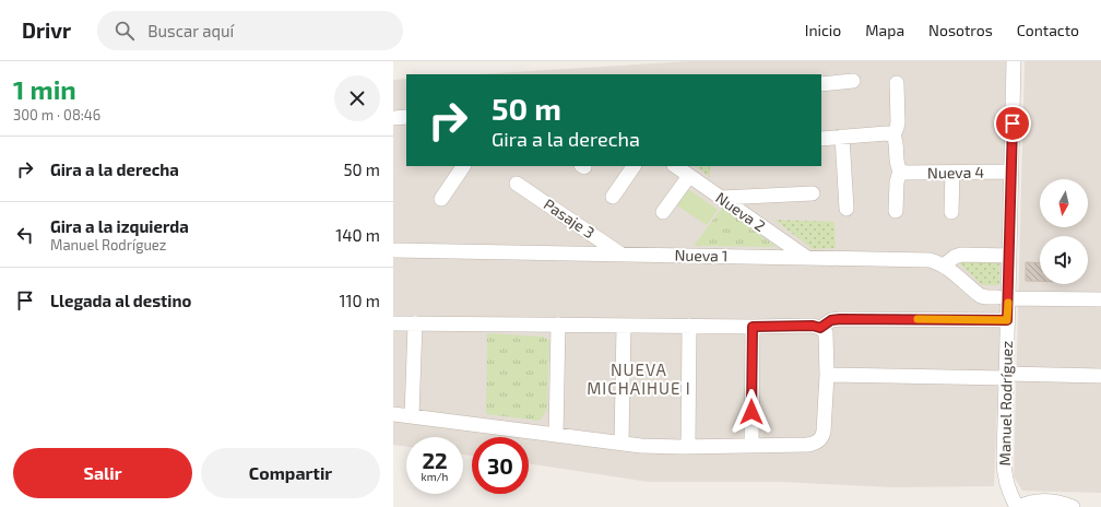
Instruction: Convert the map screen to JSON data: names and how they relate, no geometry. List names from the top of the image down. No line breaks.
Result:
{"streets":{"street":["Nueva 4","Nueva 2","Pasaje 3","Nueva 1","Manuel Rodríguez"]},"crossings":[["Nueva 4","Manuel Rodríguez"],["Nueva 2","Nueva 1"],["Pasaje 3","Nueva 1"],["Nueva 1","Manuel Rodríguez"]],"districts":["NUEVA MICHAIHUE I"],"north":"bottom","page":{"header":"Drivr","search":"Buscar aquí","nav":["Inicio","Mapa","Nosotros","Contacto"],"heading":["1 min","300 m · 08:46"],"turn":["50 m","Gira a la derecha"],"list":[{"name":"Gira a la derecha","value":"50 m"},{"name":"Gira a la izquierda","note":"Manuel Rodríguez","value":"140 m"},{"name":"Llegada al destino","value":"110 m"}],"speed":"22 km/h","limit":"30","buttons":["Salir","Compartir"]}}
